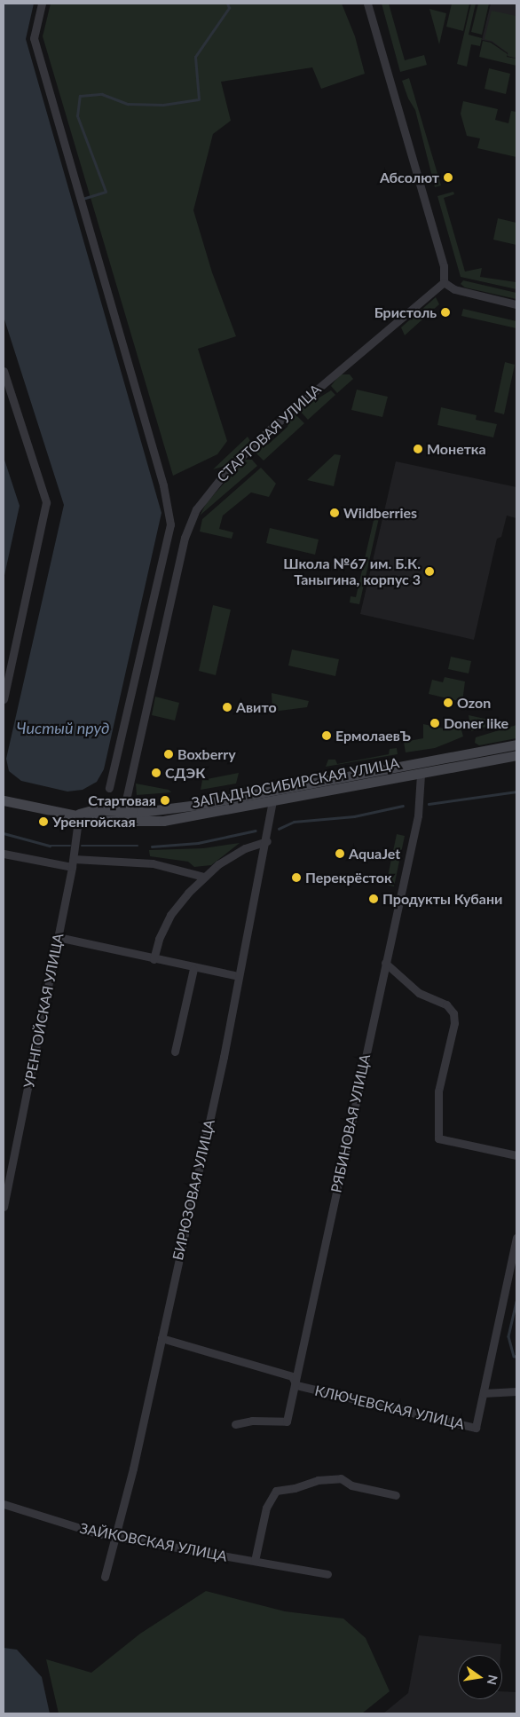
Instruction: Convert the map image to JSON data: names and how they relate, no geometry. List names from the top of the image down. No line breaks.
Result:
{"streets":{"main road":["ЗАПАДНОСИБИРСКАЯ УЛИЦА"],"street":["СТАРТОВАЯ УЛИЦА","УРЕНГОЙСКАЯ УЛИЦА","РЯБИНОВАЯ УЛИЦА","БИРЮЗОВАЯ УЛИЦА","КЛЮЧЕВСКАЯ УЛИЦА","ЗАЙКОВСКАЯ УЛИЦА"]},"crossings":[["СТАРТОВАЯ УЛИЦА","ЗАПАДНОСИБИРСКАЯ УЛИЦА"],["ЗАПАДНОСИБИРСКАЯ УЛИЦА","УРЕНГОЙСКАЯ УЛИЦА"],["ЗАПАДНОСИБИРСКАЯ УЛИЦА","РЯБИНОВАЯ УЛИЦА"],["ЗАПАДНОСИБИРСКАЯ УЛИЦА","БИРЮЗОВАЯ УЛИЦА"],["РЯБИНОВАЯ УЛИЦА","КЛЮЧЕВСКАЯ УЛИЦА"],["БИРЮЗОВАЯ УЛИЦА","ЗАЙКОВСКАЯ УЛИЦА"]],"water":["Чистый пруд"],"places":["Абсолют","Бристоль","Монетка","Wildberries","Школа №67 им. Б.К. Таныгина, корпус 3","Ozon","Авито","Doner like","ЕрмолаевЪ","Boxberry","СДЭК","Стартовая","Уренгойская","AquaJet","Перекрёсток","Продукты Кубани"],"north":"right"}
